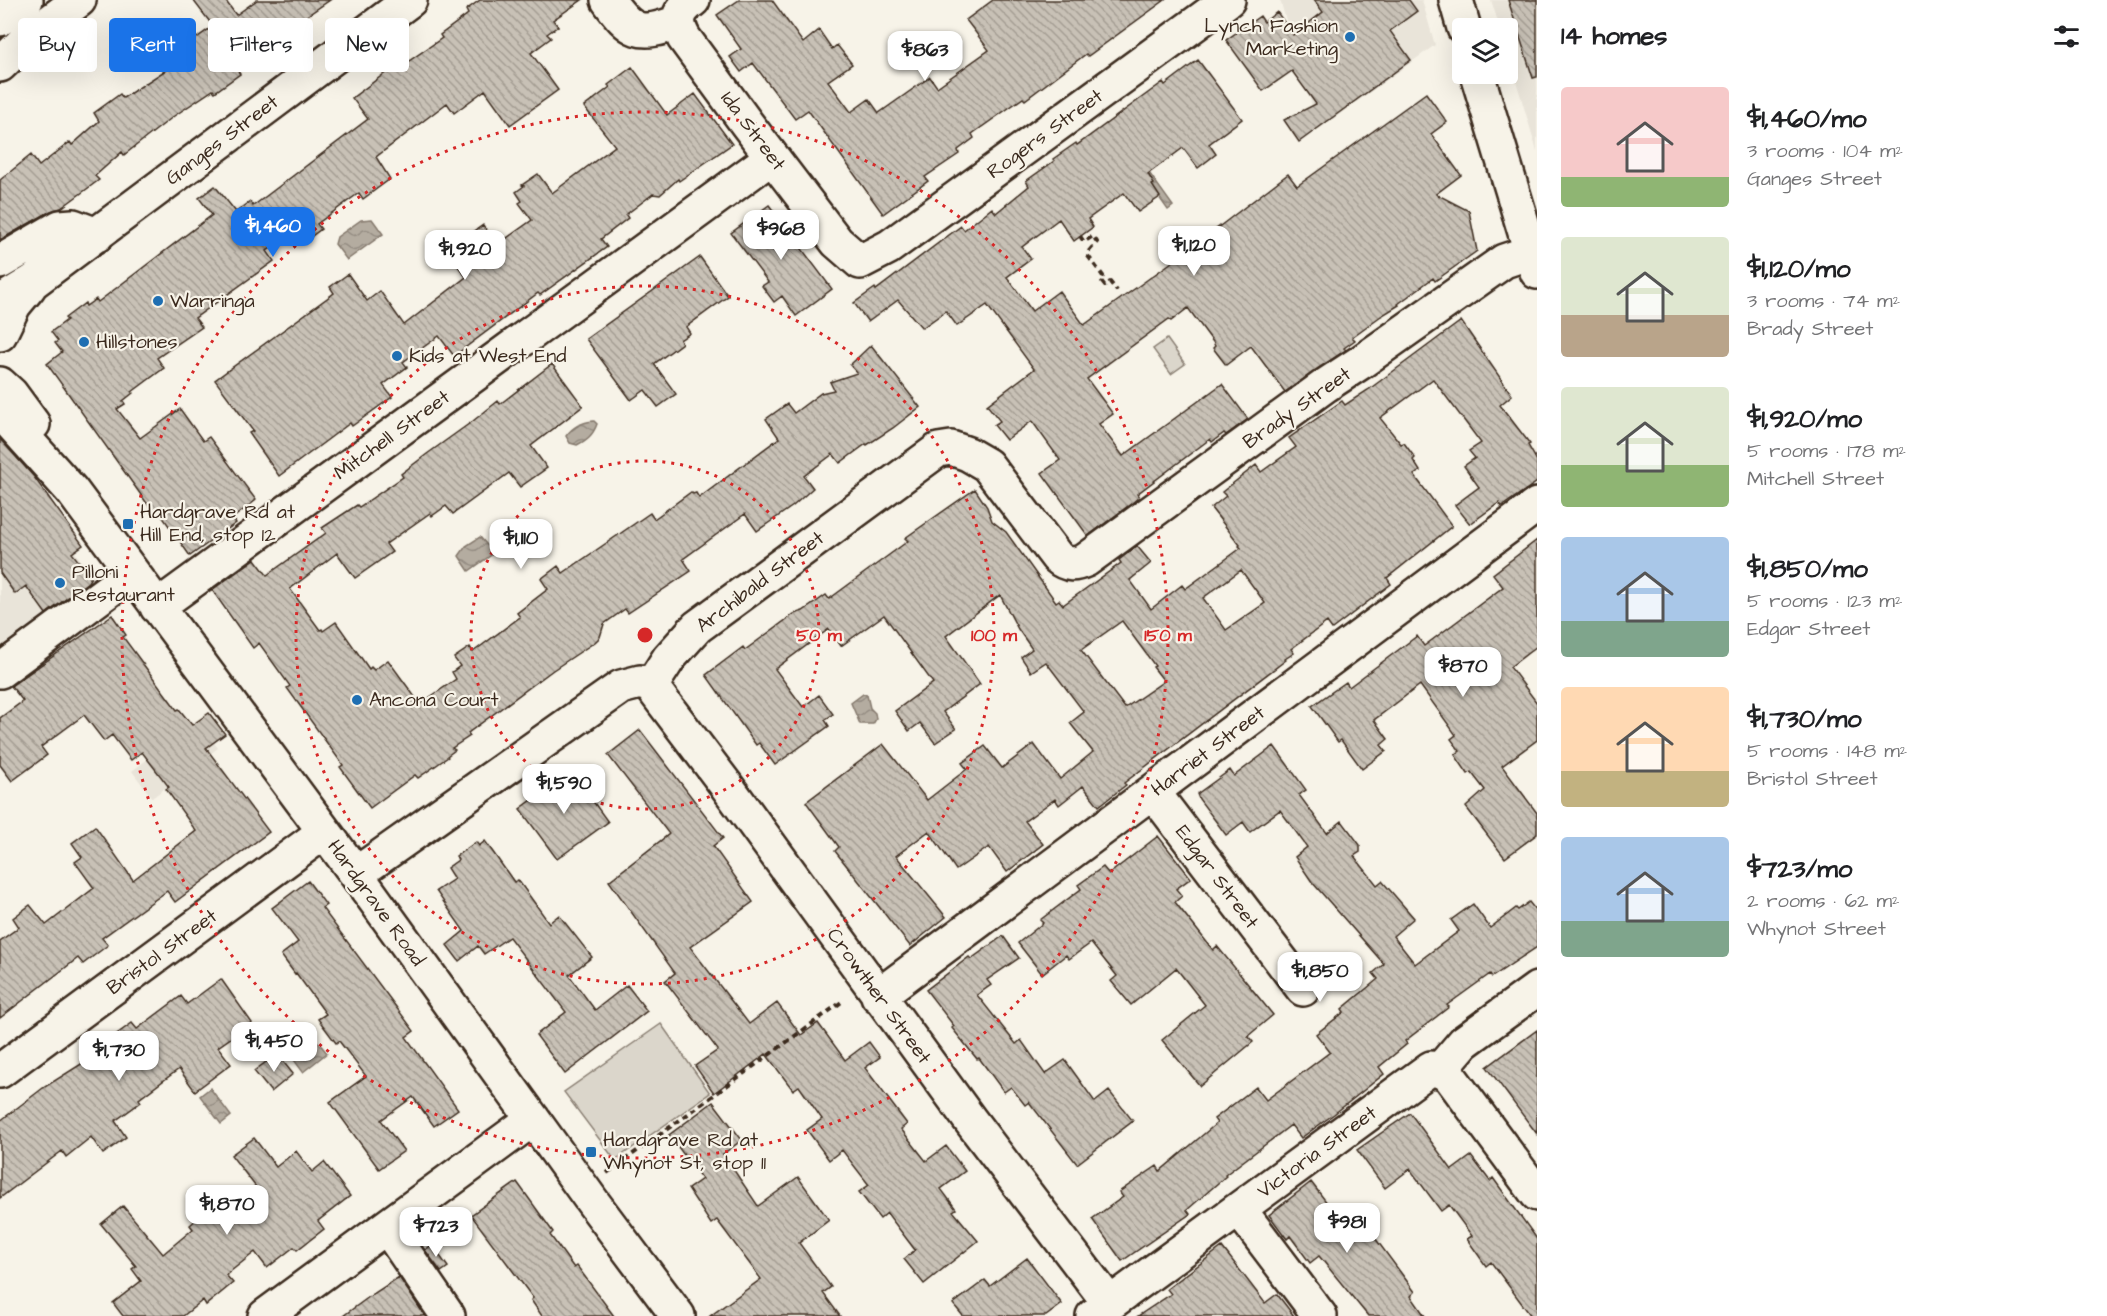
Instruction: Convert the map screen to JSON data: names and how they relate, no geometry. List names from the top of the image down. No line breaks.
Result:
{"streets":{"street":["Ida Street","Rogers Street","Ganges Street","Brady Street","Mitchell Street","Archibald Street","Harriet Street","Edgar Street","Hardgrave Road","Bristol Street","Crowther Street","Victoria Street"]},"crossings":[["Ida Street","Rogers Street"],["Ida Street","Mitchell Street"],["Brady Street","Archibald Street"],["Mitchell Street","Hardgrave Road"],["Archibald Street","Crowther Street"],["Harriet Street","Edgar Street"],["Harriet Street","Crowther Street"],["Hardgrave Road","Bristol Street"],["Crowther Street","Victoria Street"]],"places":{"other":["Lynch Fashion Marketing","Warringa","Hillstones","Kids at West End","Pilloni Restaurant","Ancona Court"],"transit":["Hardgrave Rd at Hill End, stop 12","Hardgrave Rd at Whynot St, stop 11"]},"page":{"heading":"14 homes","chip":["Buy","Rent","Filters","New"],"price":["$863","$1,460","$968","$1,120","$1,920","$1,110","$870","$1,590","$1,850","$1,450","$1,730","$1,870","$981","$723"],"list":[{"name":"$1,460/mo","note":"3 rooms · 104 m² · Ganges Street"},{"name":"$1,120/mo","note":"3 rooms · 74 m² · Brady Street"},{"name":"$1,920/mo","note":"5 rooms · 178 m² · Mitchell Street"},{"name":"$1,850/mo","note":"5 rooms · 123 m² · Edgar Street"},{"name":"$1,730/mo","note":"5 rooms · 148 m² · Bristol Street"},{"name":"$723/mo","note":"2 rooms · 62 m² · Whynot Street"}]},"rings":["50 m","100 m","150 m"]}
